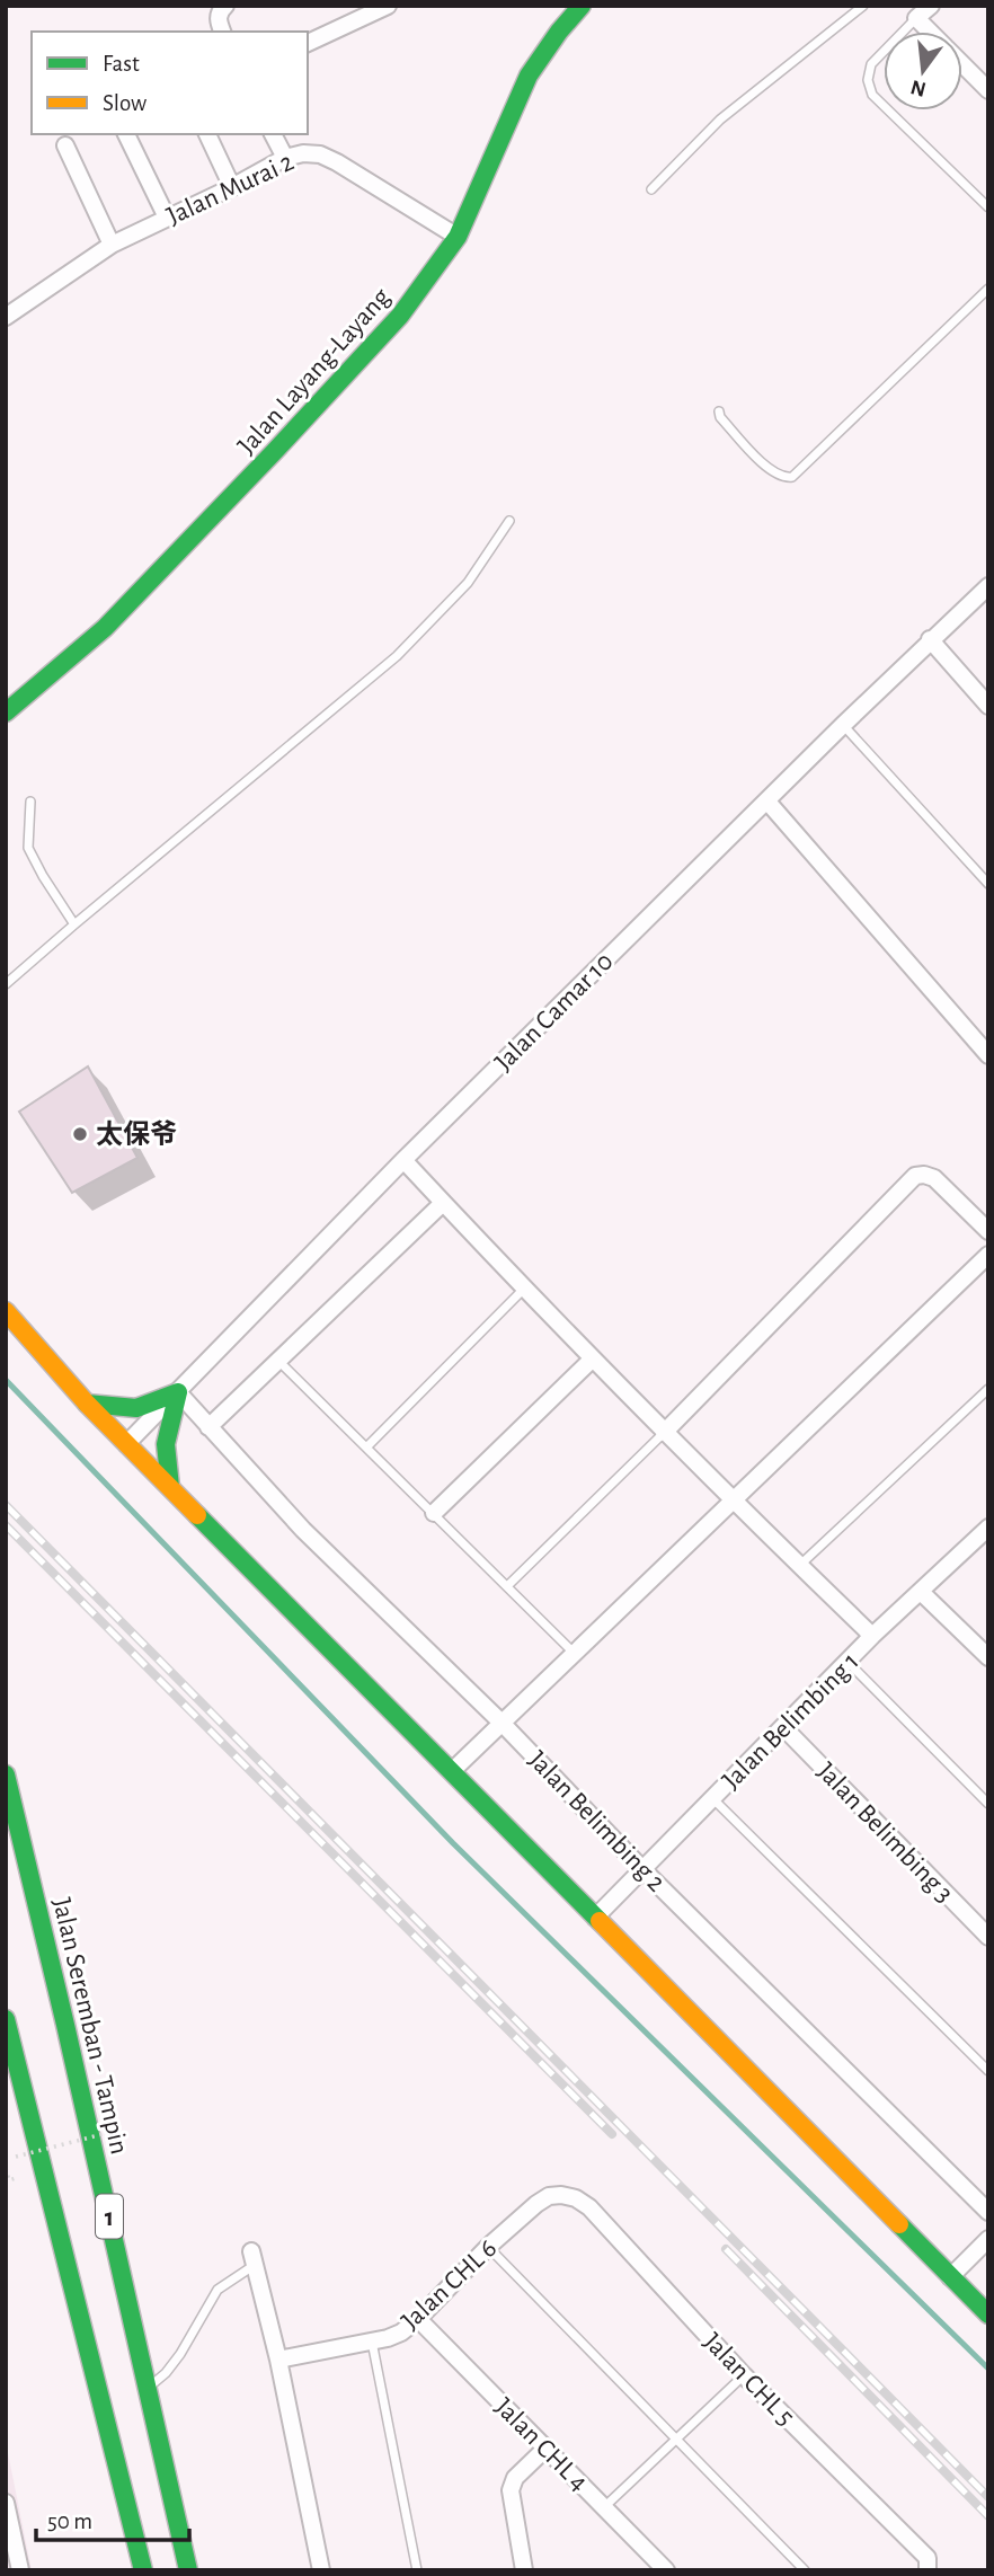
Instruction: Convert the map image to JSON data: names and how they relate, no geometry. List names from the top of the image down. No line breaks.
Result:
{"streets":{"main road":["Jalan Layang-Layang","Jalan Seremban - Tampin","1"],"street":["Jalan Murai 2","Jalan Camar 10","Jalan Belimbing 1","Jalan Belimbing 2","Jalan Belimbing 3","Jalan CHL 6","Jalan CHL 5","Jalan CHL 4"]},"crossings":[["Jalan Murai 2","Jalan Layang-Layang"],["Jalan Camar 10","Jalan Belimbing 2"],["Jalan Belimbing 1","Jalan Belimbing 2"],["Jalan Belimbing 1","Jalan Belimbing 3"],["Jalan CHL 6","Jalan CHL 5"],["Jalan CHL 6","Jalan CHL 4"]],"places":["太保爷"],"legend":["Fast","Slow"],"scale_bar":"50 m","north":"bottom"}
